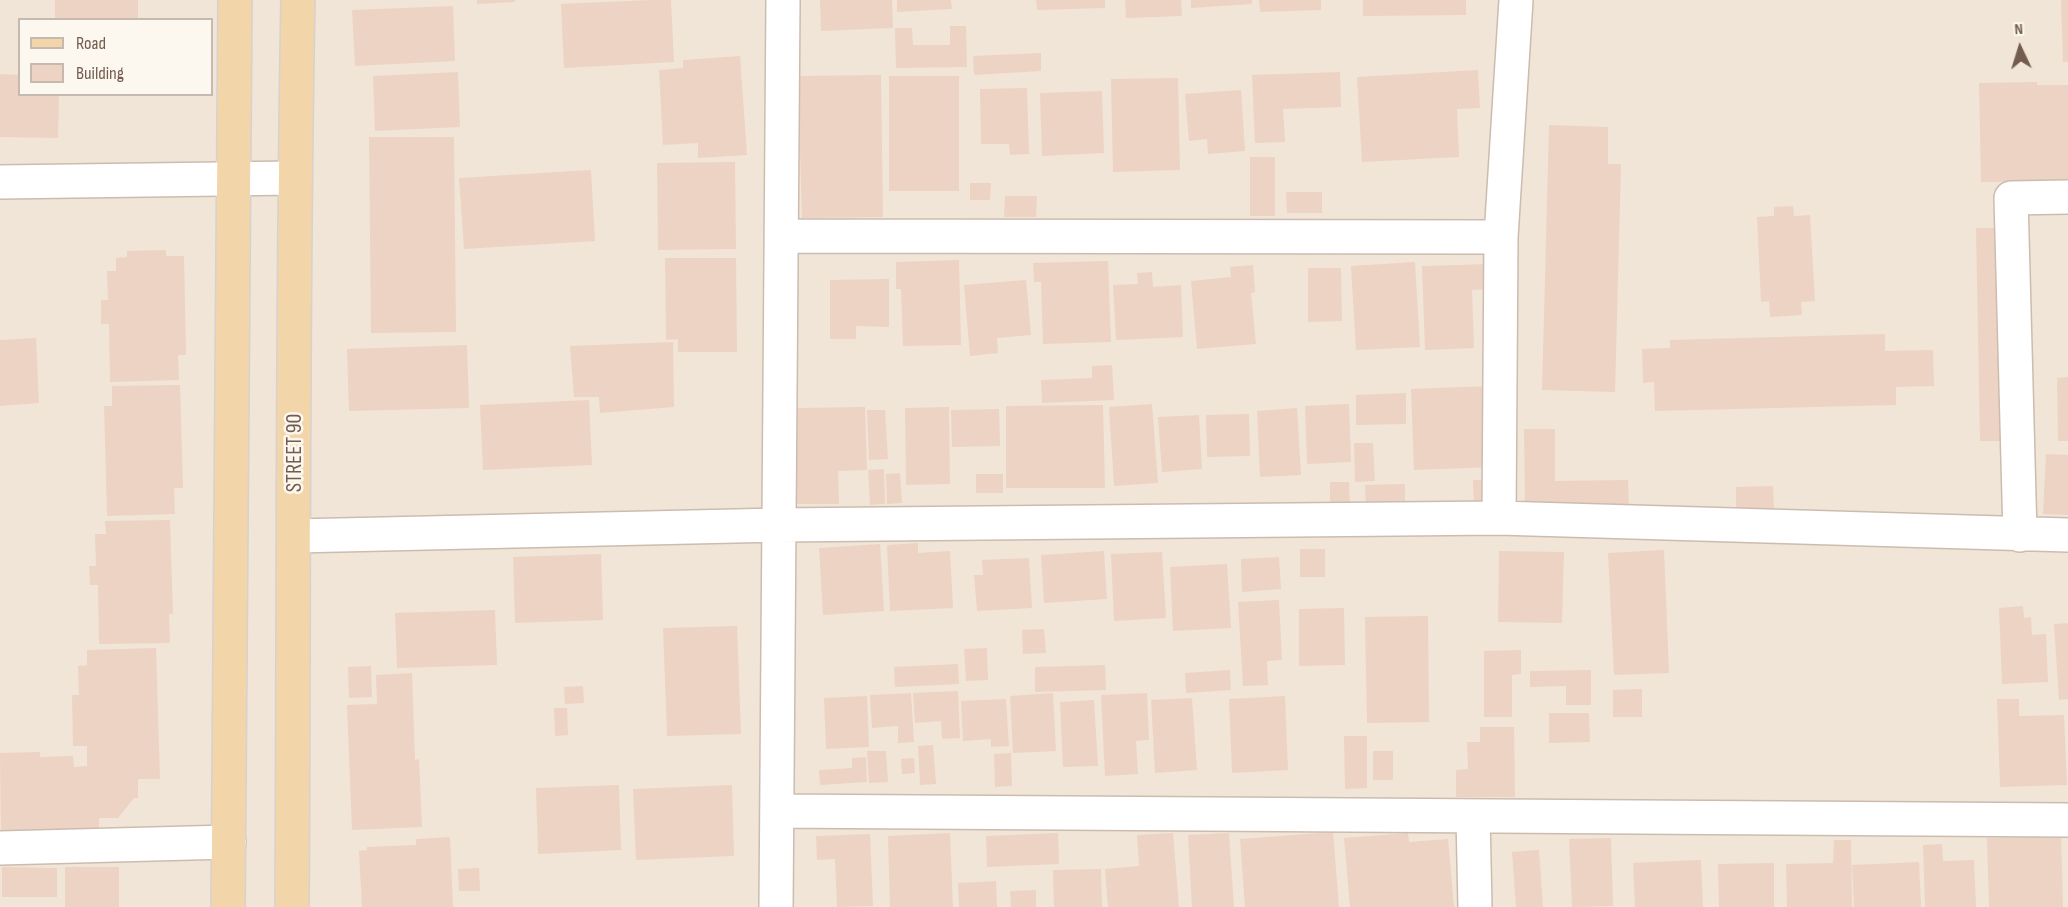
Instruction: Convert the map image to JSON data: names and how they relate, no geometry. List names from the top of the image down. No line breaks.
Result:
{"streets":{"main road":["STREET 90"]},"legend":["Road","Building"],"north":"top"}
